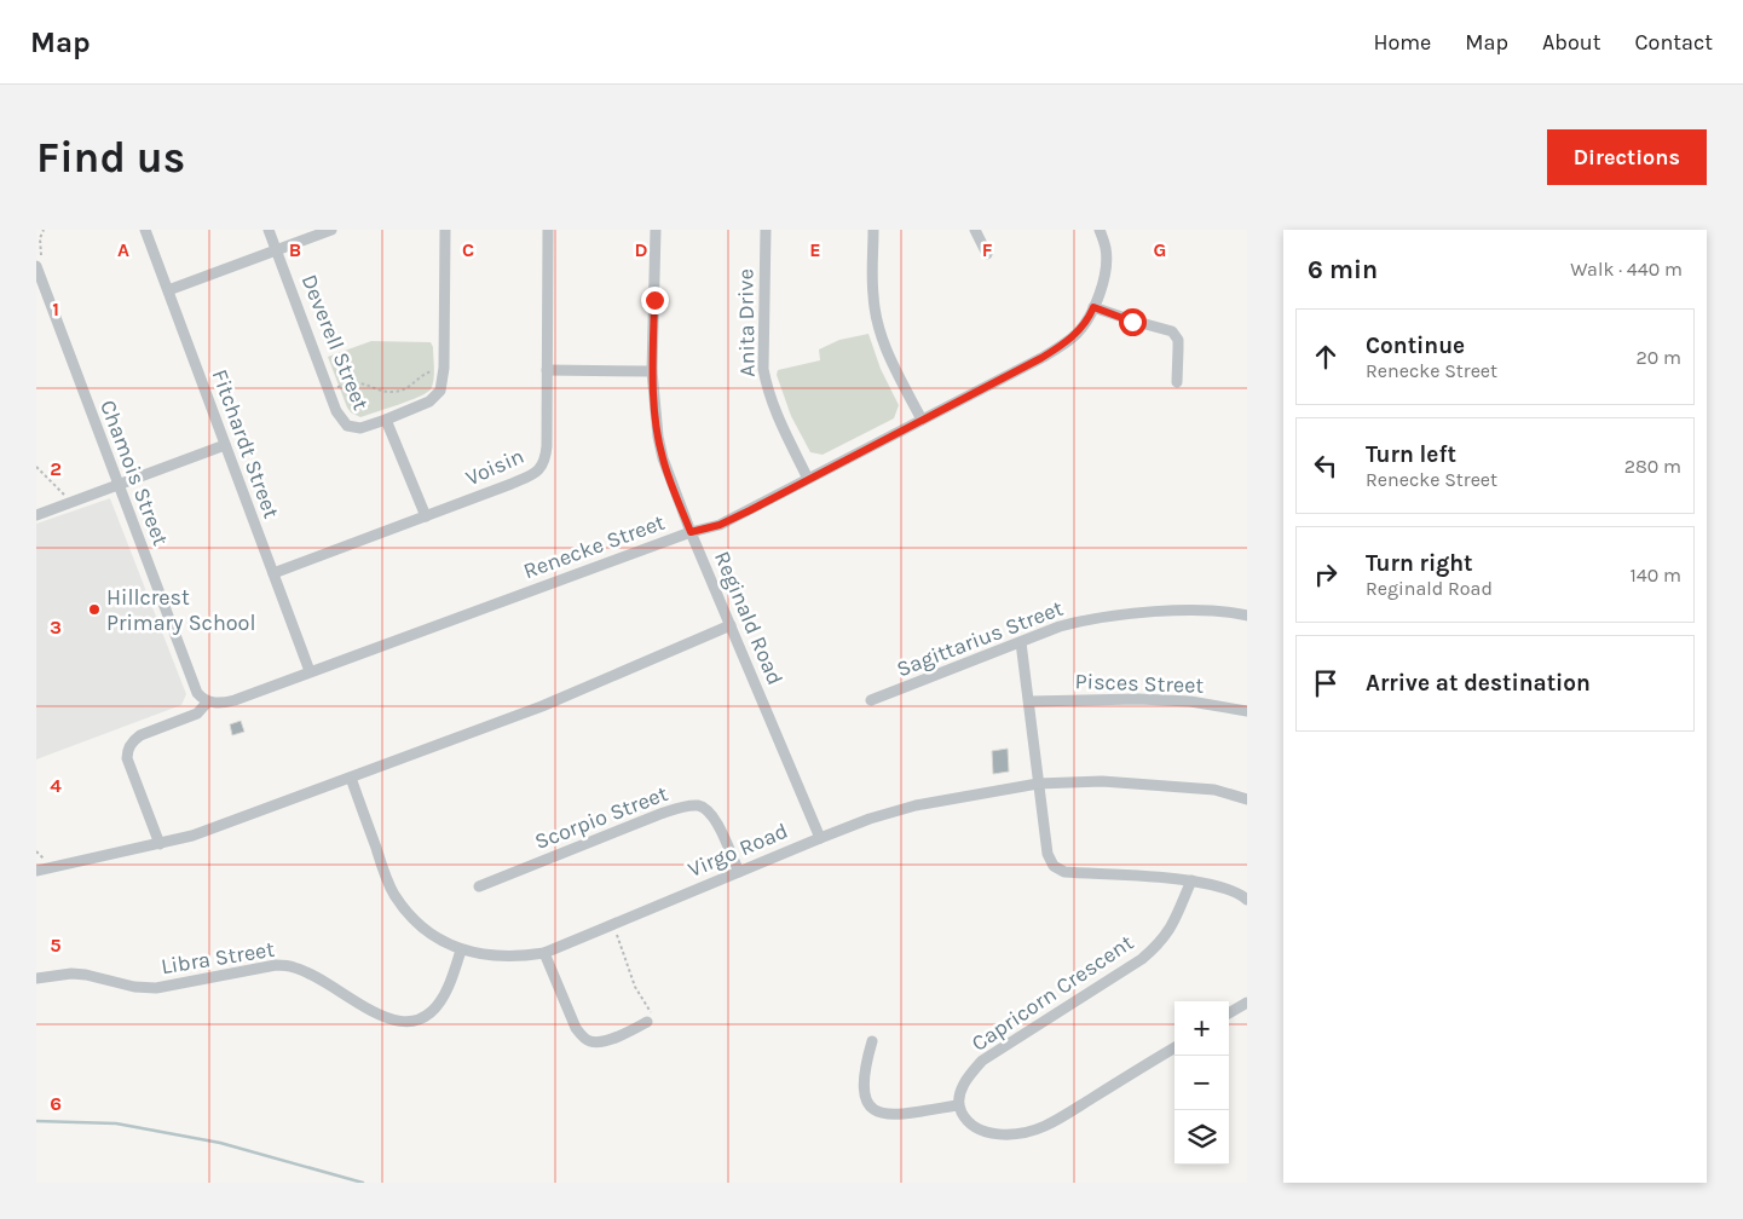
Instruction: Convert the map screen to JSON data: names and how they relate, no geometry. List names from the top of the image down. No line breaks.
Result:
{"streets":{"street":["Anita Drive","Deverell Street","Fitchardt Street","Voisin","Chamois Street","Renecke Street","Reginald Road","Sagittarius Street","Pisces Street","Scorpio Street","Virgo Road","Libra Street","Capricorn Crescent"]},"crossings":[["Anita Drive","Renecke Street"],["Fitchardt Street","Voisin"],["Fitchardt Street","Renecke Street"],["Chamois Street","Renecke Street"],["Renecke Street","Reginald Road"],["Reginald Road","Virgo Road"],["Scorpio Street","Virgo Road"],["Virgo Road","Libra Street"]],"places":["Hillcrest Primary School"],"page":{"header":"Map","nav":["Home","Map","About","Contact"],"buttons":"Directions","title":"Find us","heading":["6 min","Walk · 440 m"],"list":[["Continue","Renecke Street","20 m"],["Turn left","Renecke Street","280 m"],["Turn right","Reginald Road","140 m"],"Arrive at destination"],"map_buttons":["+","−"]},"grid":{"columns":["A","B","C","D","E","F","G"],"rows":["1","2","3","4","5","6"]}}
